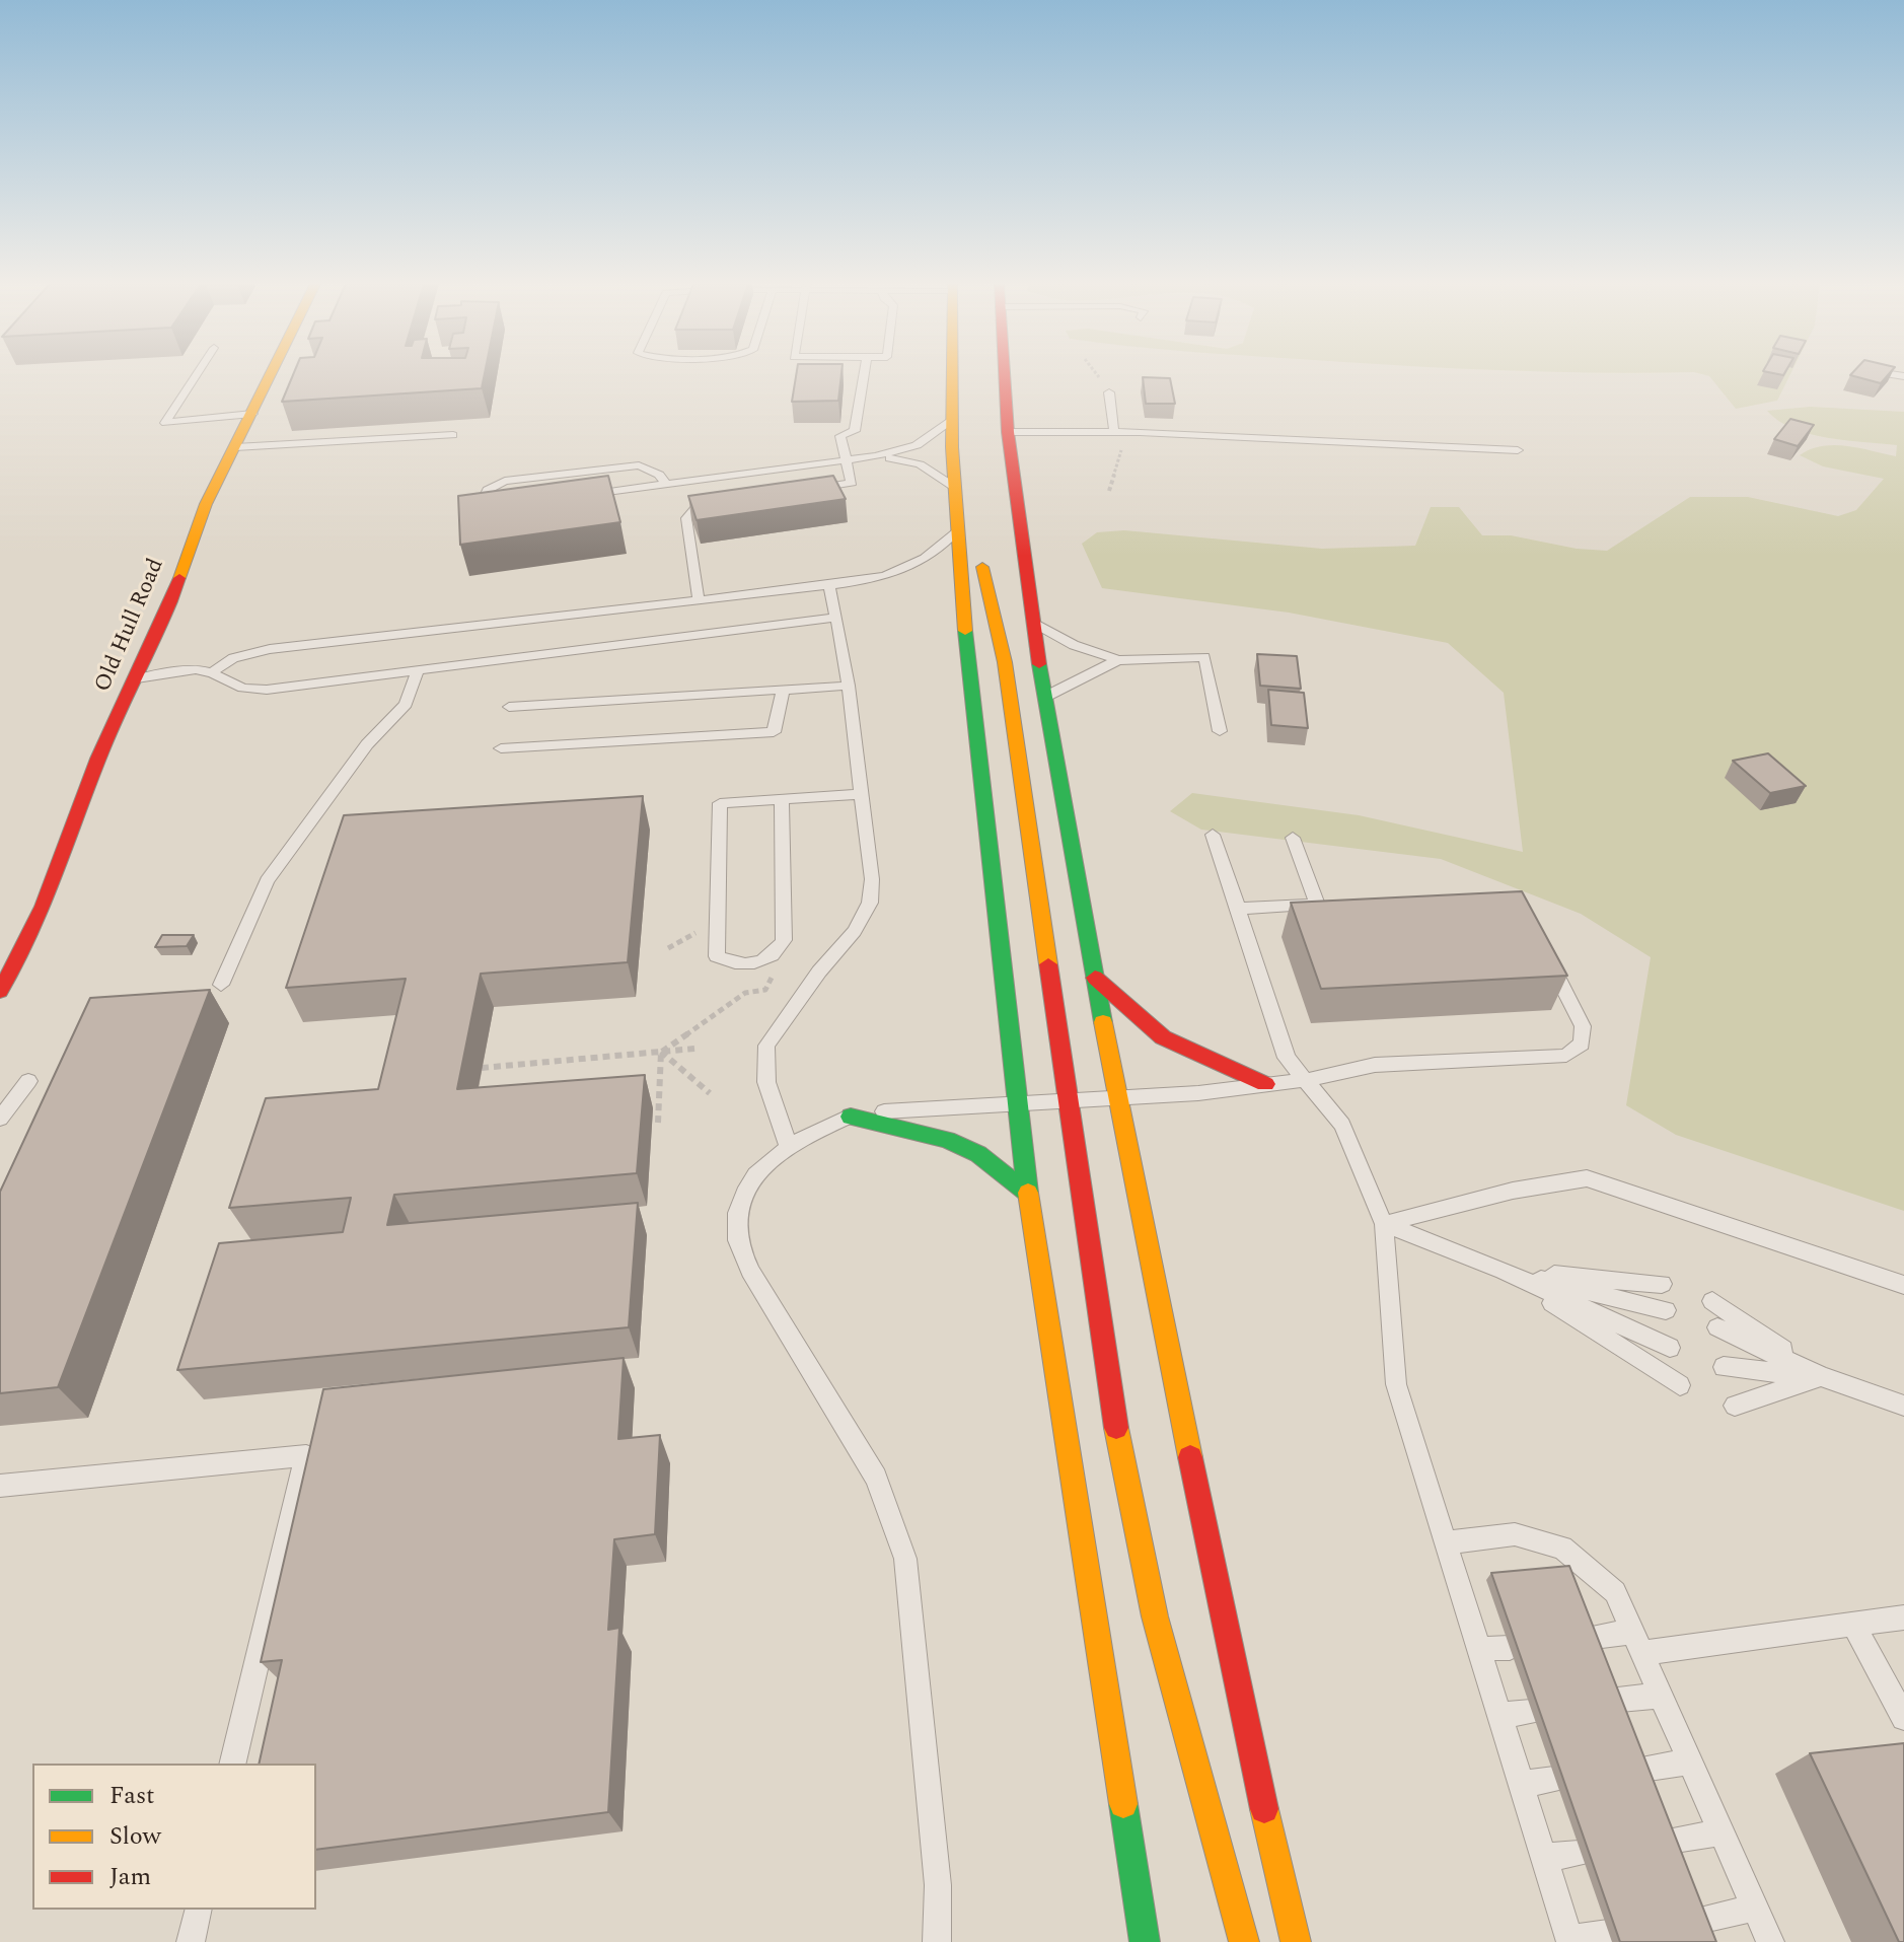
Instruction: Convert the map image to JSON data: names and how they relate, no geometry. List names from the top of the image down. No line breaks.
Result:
{"streets":{"main road":["Old Hull Road"]},"legend":["Fast","Slow","Jam"]}
